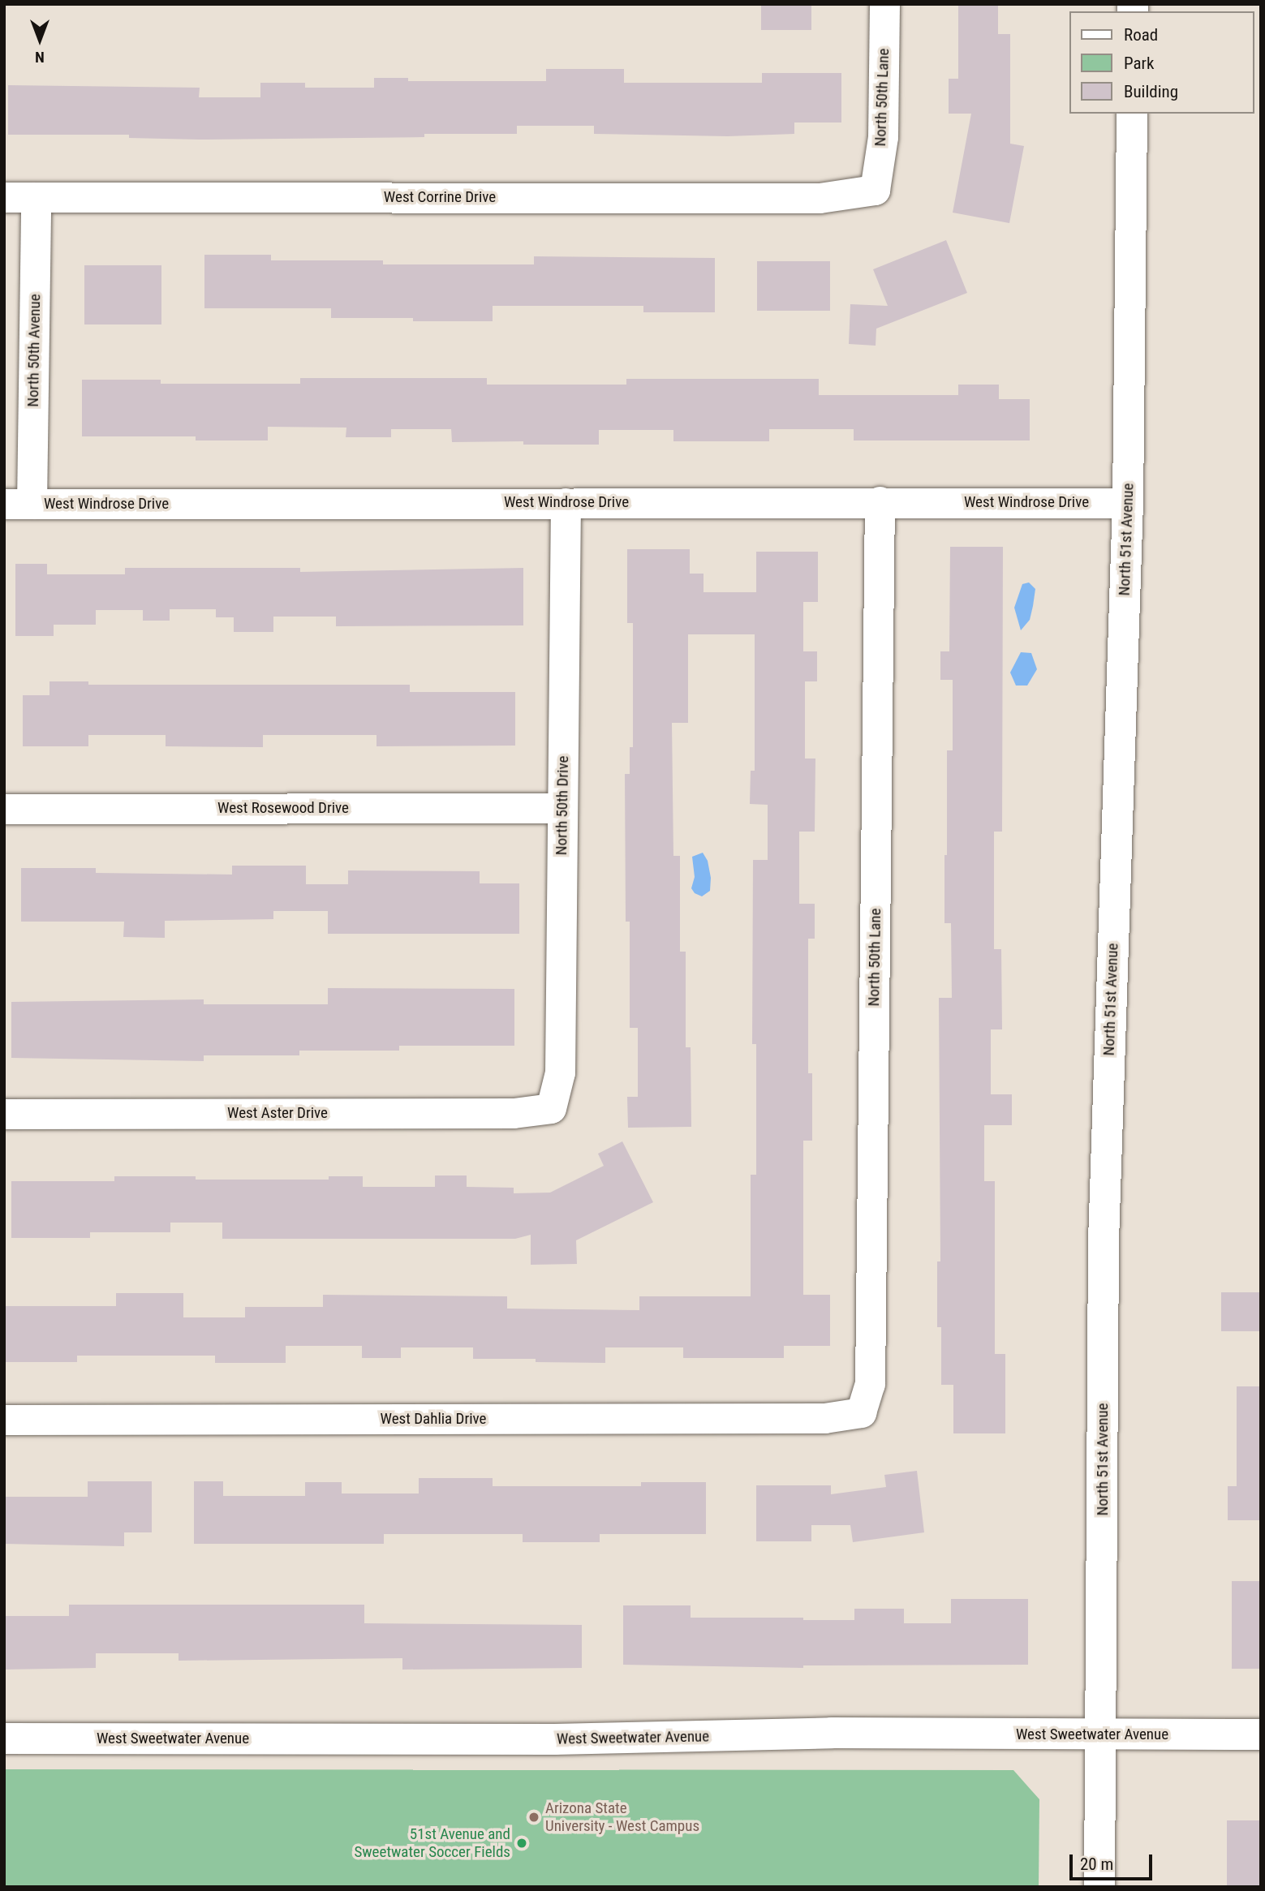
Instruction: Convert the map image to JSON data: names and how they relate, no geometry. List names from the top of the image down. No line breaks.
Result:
{"streets":{"main road":["North 51st Avenue","West Sweetwater Avenue"],"street":["North 50th Lane","West Corrine Drive","North 50th Avenue","West Windrose Drive","North 50th Drive","West Rosewood Drive","West Aster Drive","West Dahlia Drive"]},"crossings":[["North 50th Lane","West Corrine Drive"],["North 50th Lane","West Windrose Drive"],["North 50th Lane","West Dahlia Drive"],["West Corrine Drive","North 50th Avenue"],["North 50th Avenue","West Windrose Drive"],["West Windrose Drive","North 51st Avenue"],["West Windrose Drive","North 50th Drive"],["North 51st Avenue","West Sweetwater Avenue"],["North 50th Drive","West Rosewood Drive"],["North 50th Drive","West Aster Drive"]],"places":["Arizona State University - West Campus","51st Avenue and Sweetwater Soccer Fields"],"legend":["Road","Park","Building"],"scale_bar":"20 m","north":"bottom"}
